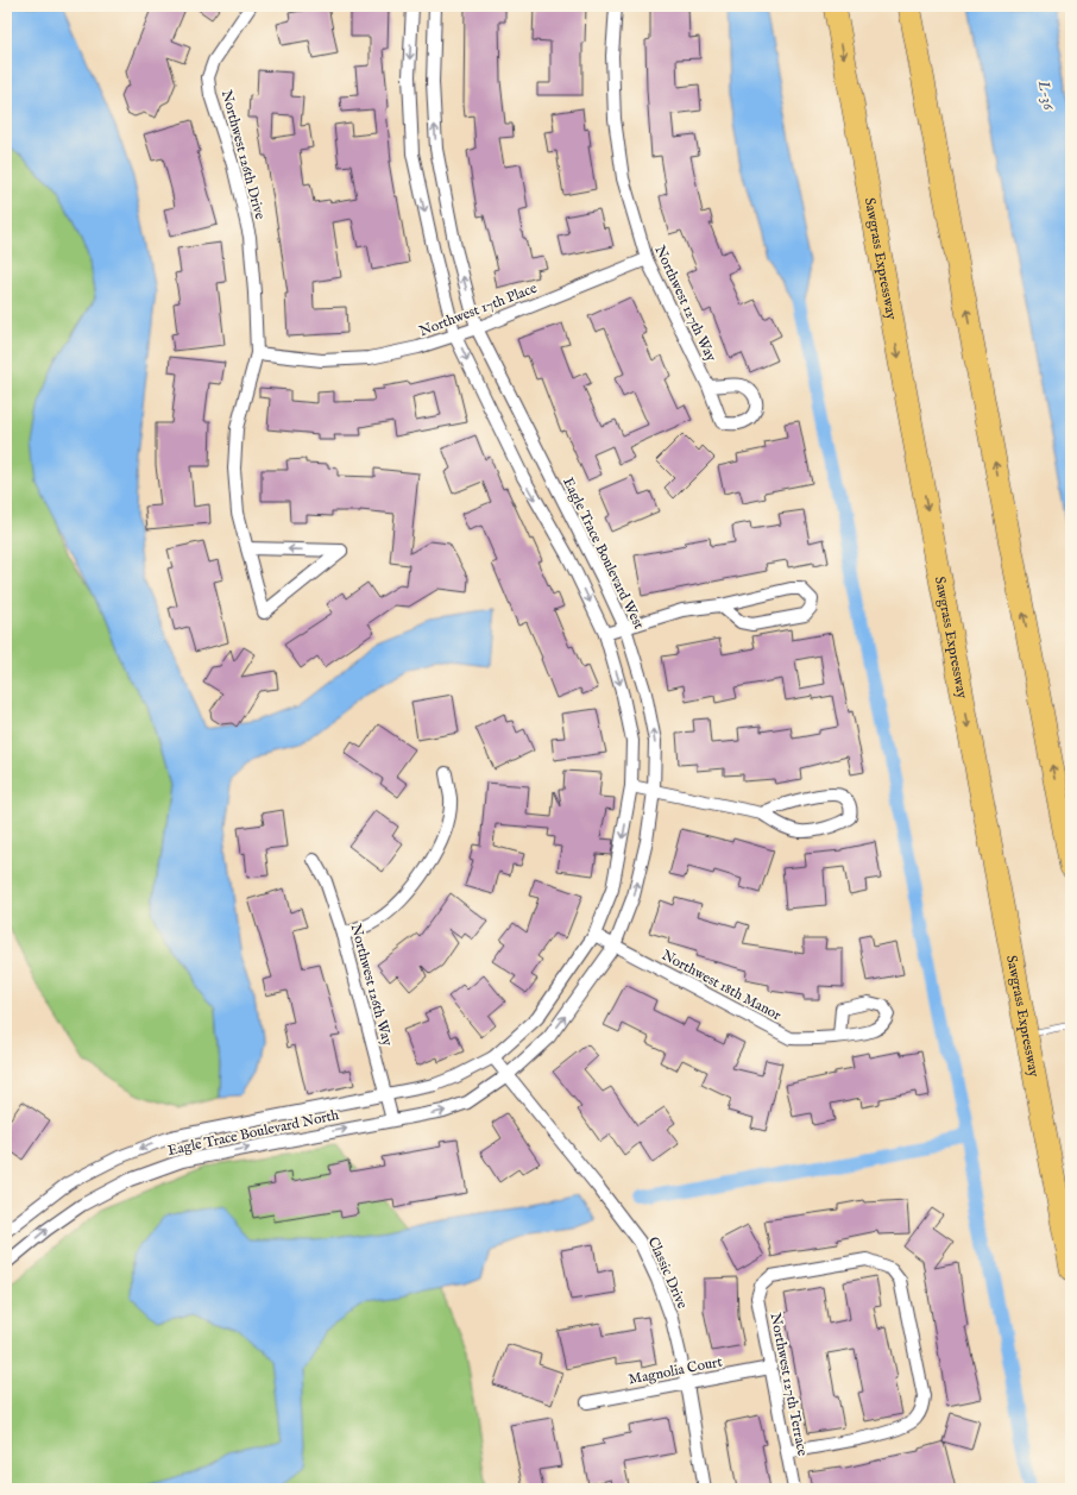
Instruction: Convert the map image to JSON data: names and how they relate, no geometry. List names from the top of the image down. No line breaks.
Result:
{"streets":{"highway":["Sawgrass Expressway"],"street":["Northwest 126th Drive","Northwest 127th Way","Northwest 17th Place","Eagle Trace Boulevard West","Northwest 126th Way","Northwest 18th Manor","Eagle Trace Boulevard North","Classic Drive","Magnolia Court","Northwest 127th Terrace"]},"crossings":[["Northwest 126th Drive","Northwest 17th Place"],["Northwest 127th Way","Northwest 17th Place"],["Northwest 17th Place","Eagle Trace Boulevard West"],["Eagle Trace Boulevard West","Northwest 126th Way"],["Eagle Trace Boulevard West","Northwest 18th Manor"],["Eagle Trace Boulevard West","Eagle Trace Boulevard North"],["Eagle Trace Boulevard West","Classic Drive"],["Northwest 126th Way","Eagle Trace Boulevard North"],["Classic Drive","Magnolia Court"],["Magnolia Court","Northwest 127th Terrace"]],"water":["L-36"]}
